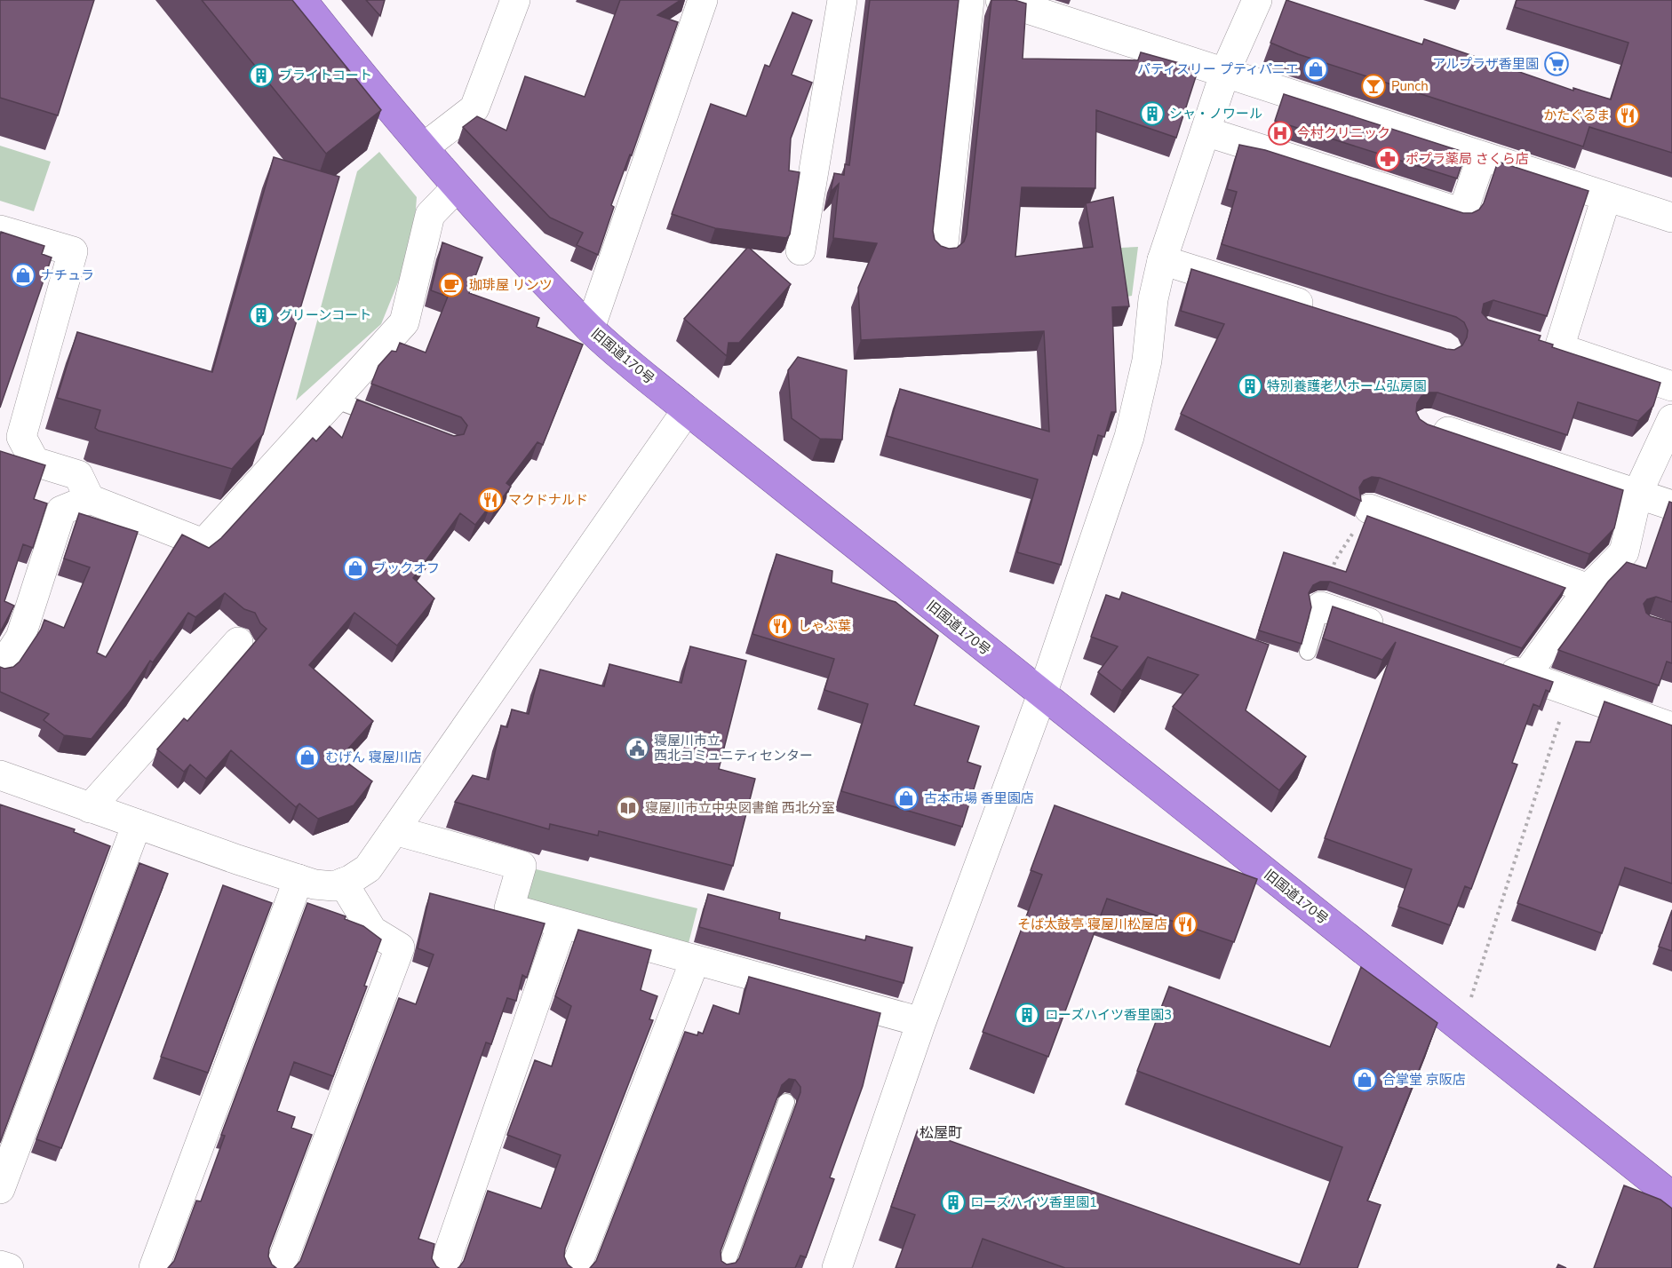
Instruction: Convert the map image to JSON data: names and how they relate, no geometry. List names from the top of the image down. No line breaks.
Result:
{"streets":{"highway":["旧国道170号"]},"districts":["松屋町"],"places":{"supermarket":["アルプラザ香里園"],"shop":["パティスリー プティパニエ","ナチュラ","ブックオフ","むげん 寝屋川店","古本市場 香里園店","合掌堂 京阪店"],"building":["ブライトコート","シャ・ノワール","グリーンコート","特別養護老人ホーム弘房園","ローズハイツ香里園3","ローズハイツ香里園1"],"bar":["Punch"],"restaurant":["かたぐるま","マクドナルド","しゃぶ葉","そば太鼓亭 寝屋川松屋店"],"hospital":["今村クリニック"],"pharmacy":["ポプラ薬局 さくら店"],"cafe":["珈琲屋 リンツ"],"public building":["寝屋川市立 西北コミュニティセンター"],"library":["寝屋川市立中央図書館 西北分室"]}}
